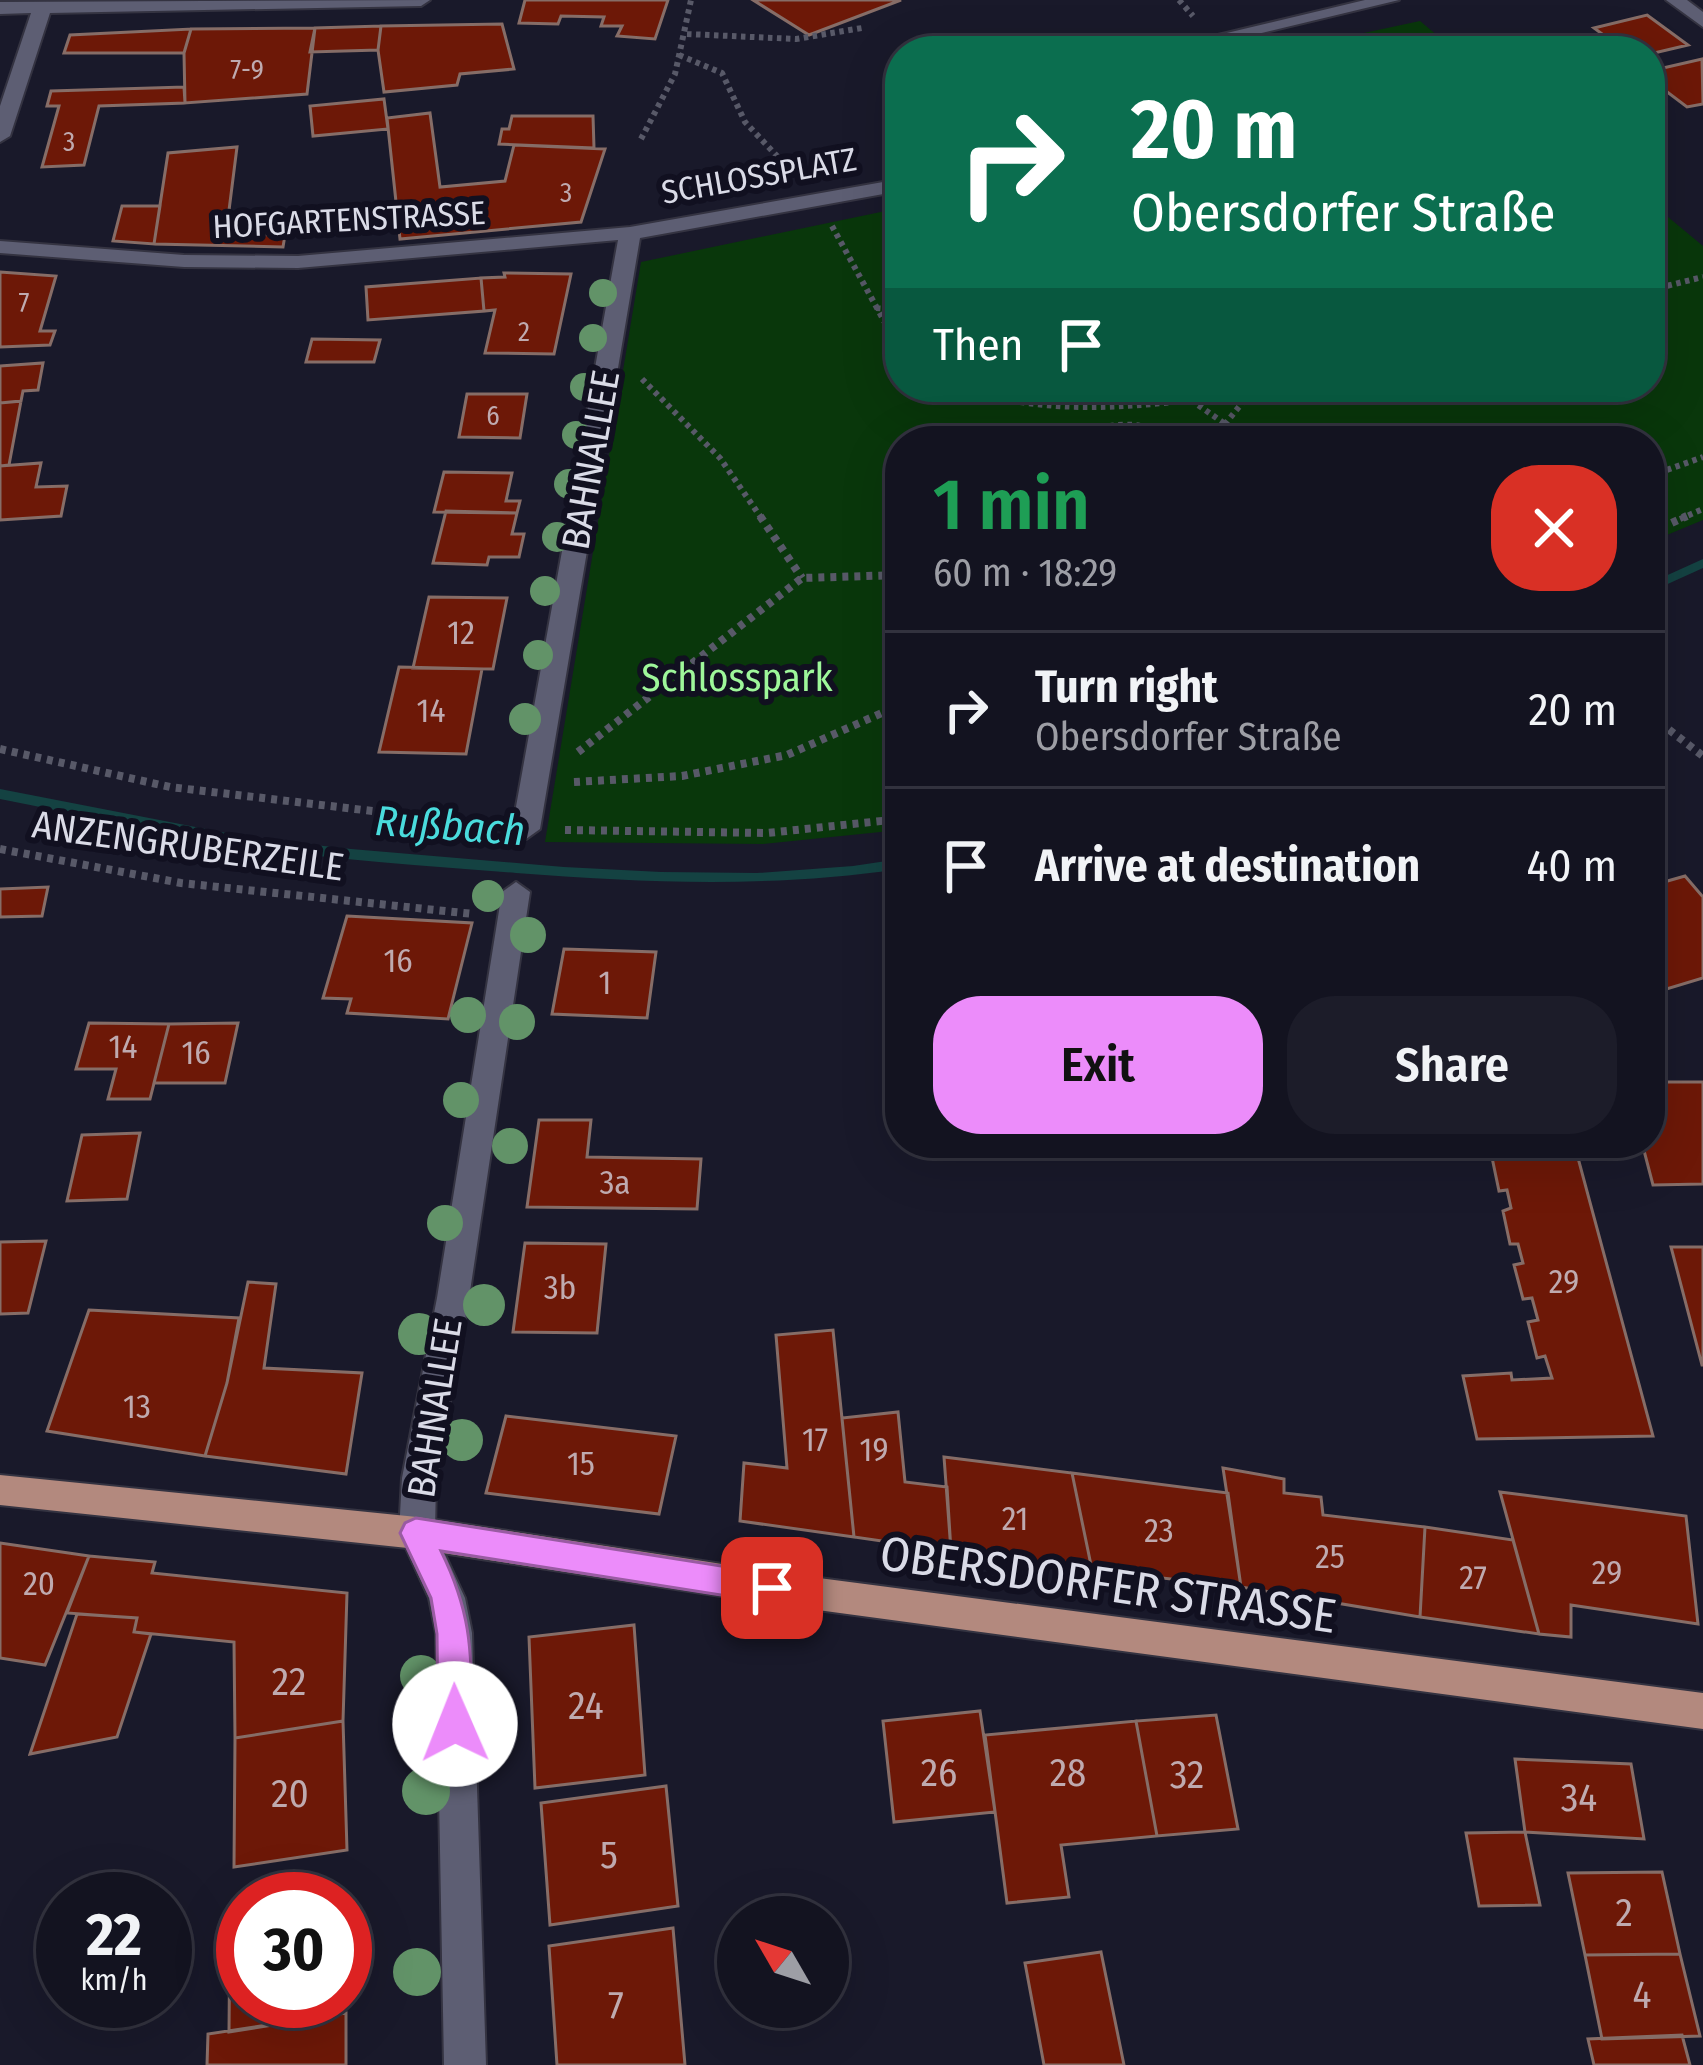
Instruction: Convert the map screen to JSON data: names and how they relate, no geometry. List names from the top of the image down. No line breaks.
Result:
{"streets":{"main road":["OBERSDORFER STRASSE"],"street":["SCHLOSSPLATZ","HOFGARTENSTRASSE","BAHNALLEE"],"path":["ANZENGRUBERZEILE"]},"crossings":[["SCHLOSSPLATZ","HOFGARTENSTRASSE"],["SCHLOSSPLATZ","BAHNALLEE"],["HOFGARTENSTRASSE","BAHNALLEE"],["BAHNALLEE","ANZENGRUBERZEILE"],["BAHNALLEE","OBERSDORFER STRASSE"]],"water":["Rußbach"],"parks":["Schlosspark"],"house_numbers":["7-9","3","3","7","2","6","12","14","16","1","14","16","3a","29","3b","13","17","19","15","21","23","25","29","27","20","22","24","26","28","32","20","34","5","2","4","7"],"north":"top left","page":{"turn":["20 m","Obersdorfer Straße"],"then":"Then","heading":["1 min","60 m · 18:29"],"list":[{"name":"Turn right","note":"Obersdorfer Straße","value":"20 m"},{"name":"Arrive at destination","value":"40 m"}],"buttons":["Exit","Share"],"speed":"22 km/h","limit":"30"}}
